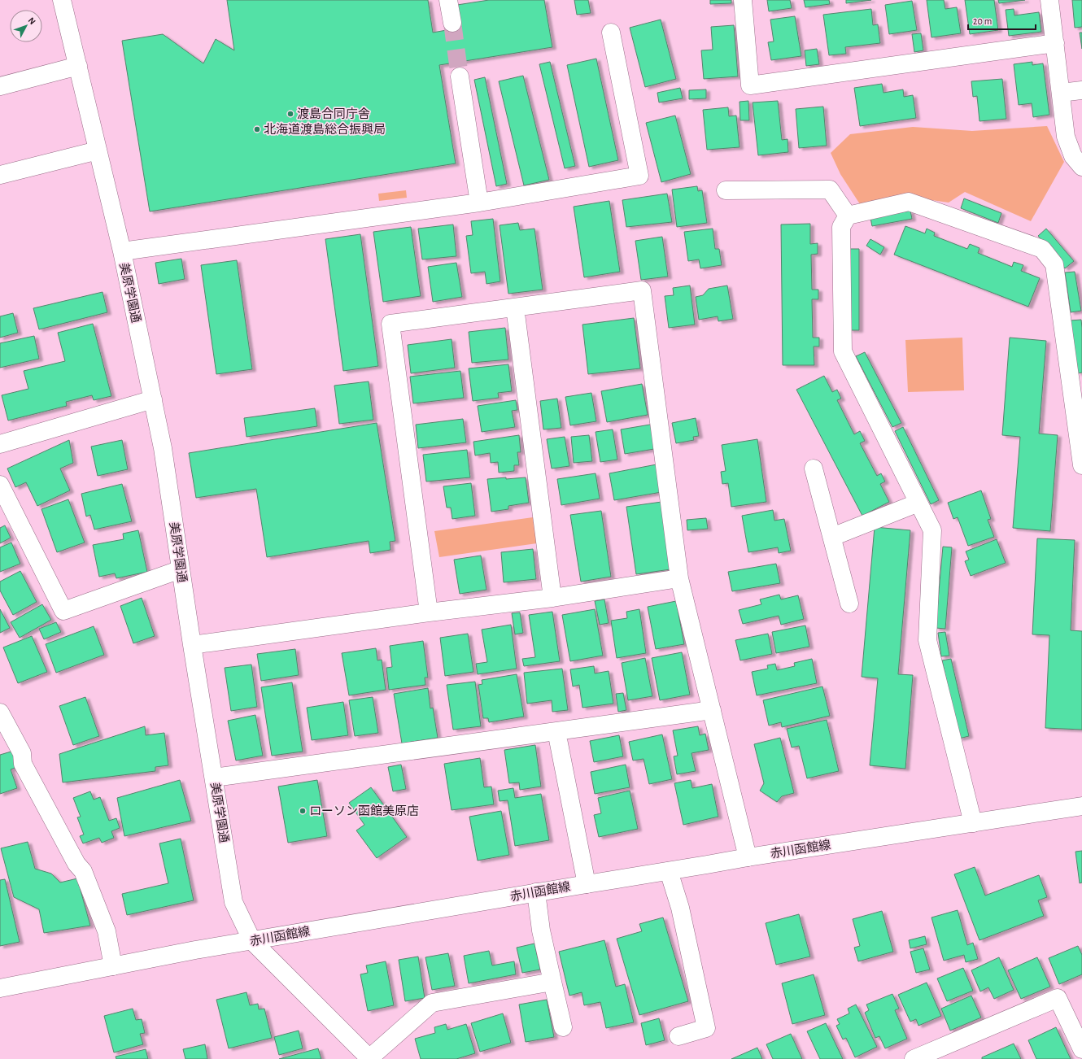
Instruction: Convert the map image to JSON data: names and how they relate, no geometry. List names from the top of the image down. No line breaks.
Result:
{"streets":{"street":["美原学園通","赤川函館線"]},"crossings":[["美原学園通","赤川函館線"]],"places":["渡島合同庁舎","北海道渡島総合振興局","ローソン函館美原店"],"scale_bar":"20 m","north":"top right"}
